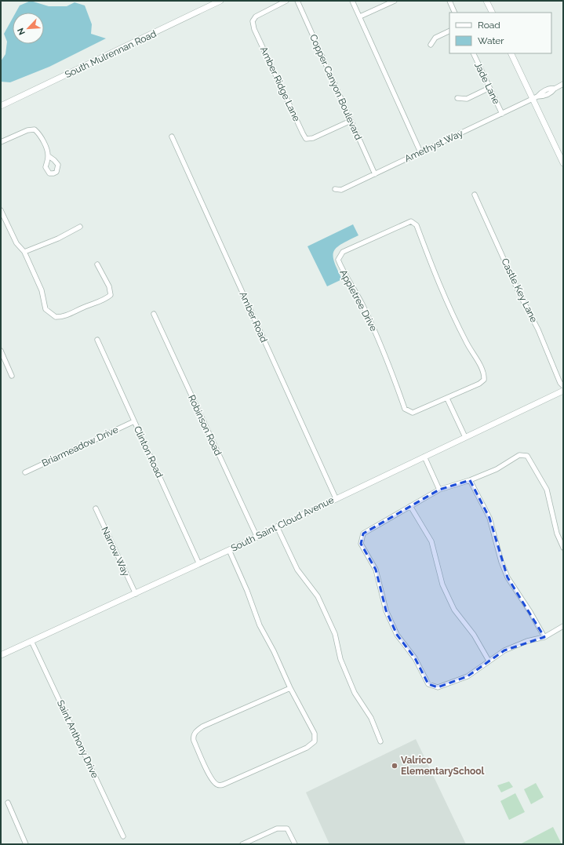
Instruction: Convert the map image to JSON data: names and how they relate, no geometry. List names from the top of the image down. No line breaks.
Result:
{"streets":{"street":["South Mulrennan Road","Jade Lane","Amber Ridge Lane","Copper Canyon Boulevard","Amethyst Way","Castle Key Lane","Appletree Drive","Amber Road","Robinson Road","Briarmeadow Drive","Clinton Road","South Saint Cloud Avenue","Narrow Way","Saint Anthony Drive"]},"crossings":[["Jade Lane","Amethyst Way"],["Amber Ridge Lane","Copper Canyon Boulevard"],["Copper Canyon Boulevard","Amethyst Way"],["Amber Road","South Saint Cloud Avenue"],["Robinson Road","South Saint Cloud Avenue"],["Briarmeadow Drive","Clinton Road"],["Clinton Road","South Saint Cloud Avenue"],["South Saint Cloud Avenue","Narrow Way"],["South Saint Cloud Avenue","Saint Anthony Drive"]],"places":["Valrico ElementarySchool"],"legend":["Road","Water"],"north":"bottom left"}
